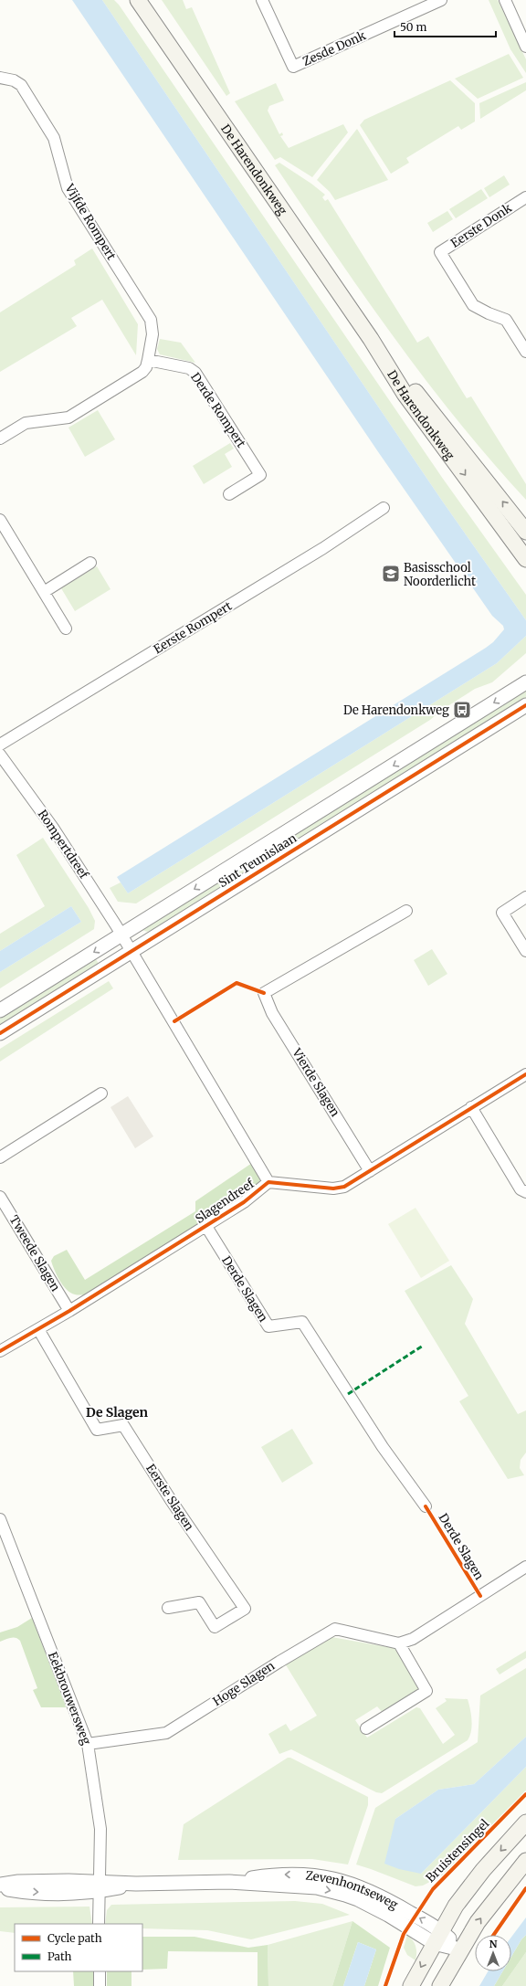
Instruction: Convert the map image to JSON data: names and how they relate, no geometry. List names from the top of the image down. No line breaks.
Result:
{"streets":{"main road":["De Harendonkweg"],"street":["Zesde Donk","Vijfde Rompert","Eerste Donk","Derde Rompert","Eerste Rompert","Rompertdreef","Sint Teunislaan","Vierde Slagen","Slagendreef","Tweede Slagen","Derde Slagen","Eerste Slagen","Hoge Slagen","Eekbrouwersweg","Zevenhontseweg"],"cycle path":["Bruistensingel"]},"crossings":[["Vijfde Rompert","Derde Rompert"],["Rompertdreef","Sint Teunislaan"],["Sint Teunislaan","Slagendreef"],["Vierde Slagen","Slagendreef"],["Slagendreef","Tweede Slagen"],["Slagendreef","Derde Slagen"],["Slagendreef","Eerste Slagen"],["Hoge Slagen","Eekbrouwersweg"],["Eekbrouwersweg","Zevenhontseweg"]],"districts":["De Slagen"],"places":{"school or university":["Basisschool Noorderlicht"],"bus stop":["De Harendonkweg"]},"legend":["Cycle path","Path"],"scale_bar":"50 m","north":"top"}
